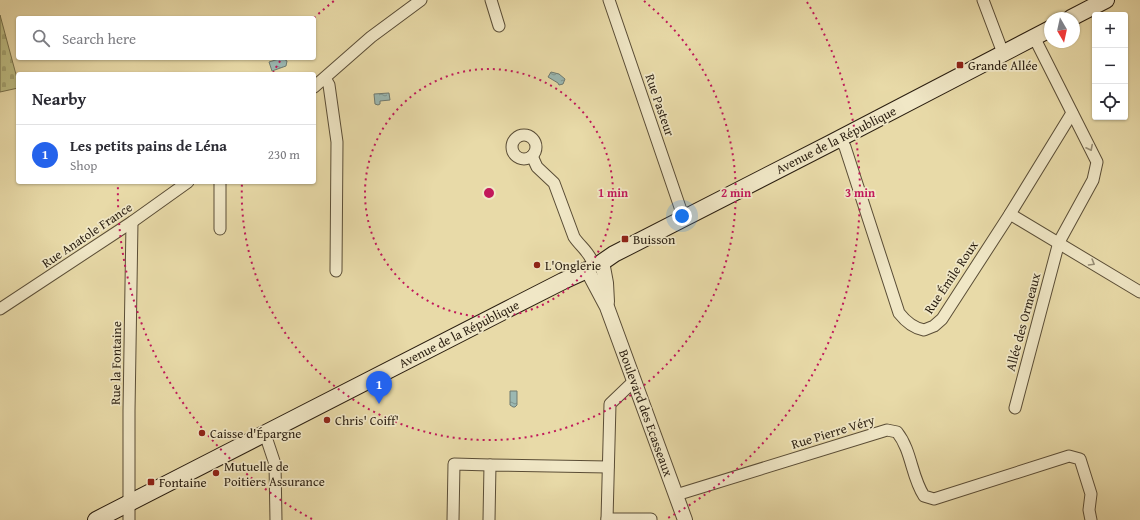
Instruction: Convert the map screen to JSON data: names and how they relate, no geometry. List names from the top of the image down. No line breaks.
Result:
{"streets":{"main road":["Avenue de la République"],"street":["Rue Pasteur","Rue Anatole France","Rue Émile Roux","Allée des Ormeaux","Rue la Fontaine","Boulevard des Ecasseaux","Rue Pierre Véry"]},"crossings":[["Rue Pasteur","Avenue de la République"],["Avenue de la République","Rue Émile Roux"],["Avenue de la République","Allée des Ormeaux"],["Avenue de la République","Rue la Fontaine"],["Avenue de la République","Boulevard des Ecasseaux"],["Rue Anatole France","Rue la Fontaine"],["Rue Émile Roux","Allée des Ormeaux"],["Boulevard des Ecasseaux","Rue Pierre Véry"]],"places":{"transit":["Grande Allée","Buisson","Fontaine"],"other":["L'Onglerie","Chris' Coiff'","Caisse d'Épargne","Mutuelle de Poitiers Assurance"]},"north":"bottom","page":{"map_buttons":["+","−"],"search":"Search here","heading":"Nearby","list":[{"mark":"1","name":"Les petits pains de Léna","note":"Shop","value":"230 m"}],"pins":"1"},"rings":["1 min","2 min","3 min"]}
